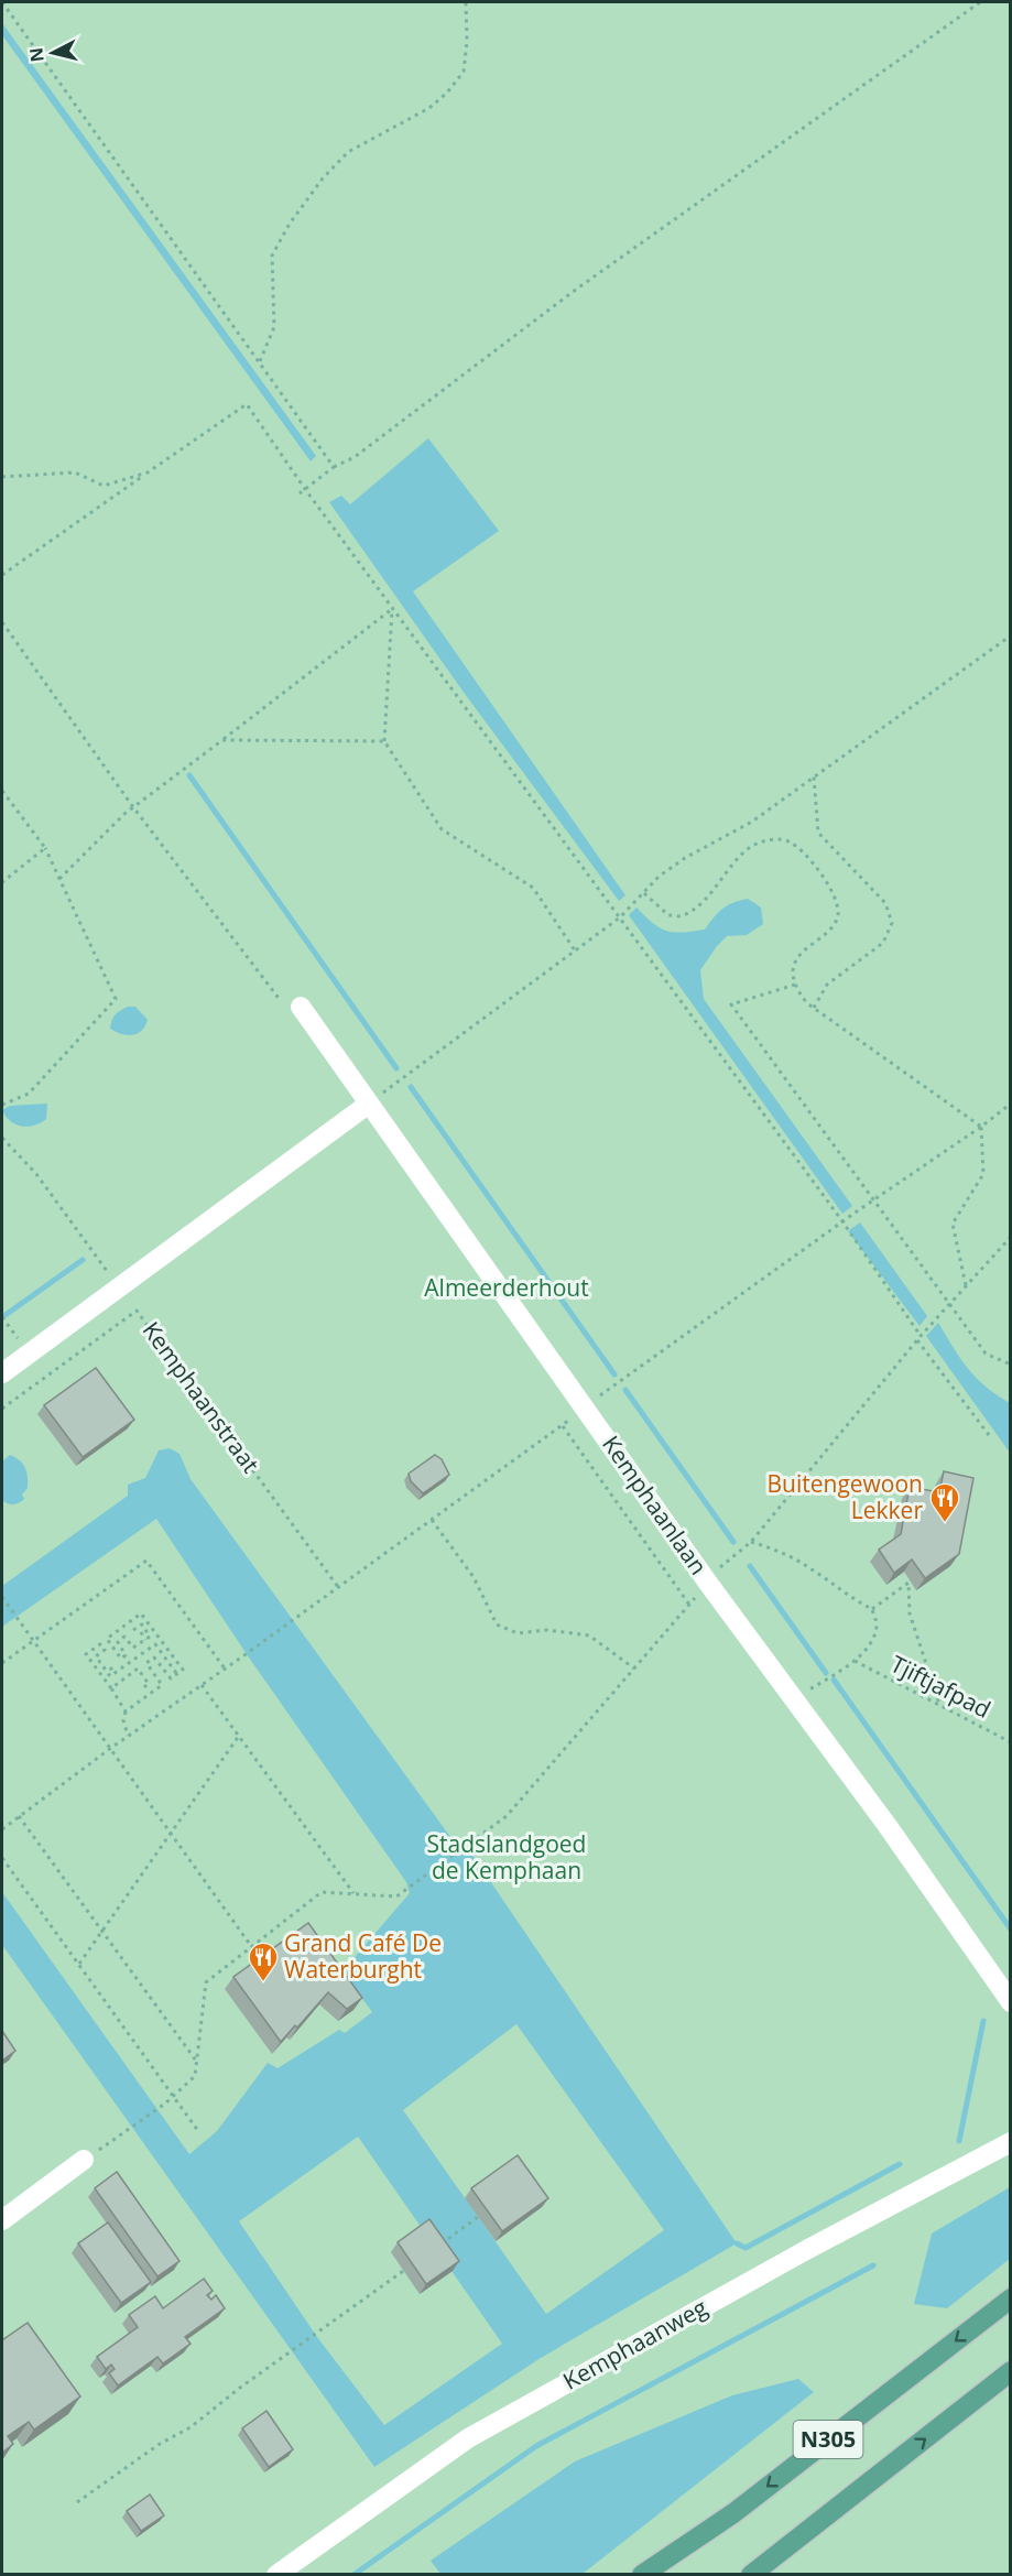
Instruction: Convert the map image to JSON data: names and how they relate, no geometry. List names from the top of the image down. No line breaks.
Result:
{"streets":{"main road":["N305"],"street":["Kemphaanlaan","Kemphaanweg"],"path":["Kemphaanstraat","Tjiftjafpad"]},"parks":["Almeerderhout","Stadslandgoed de Kemphaan"],"places":{"restaurant":["Buitengewoon Lekker","Grand Café De Waterburght"]},"north":"left"}
